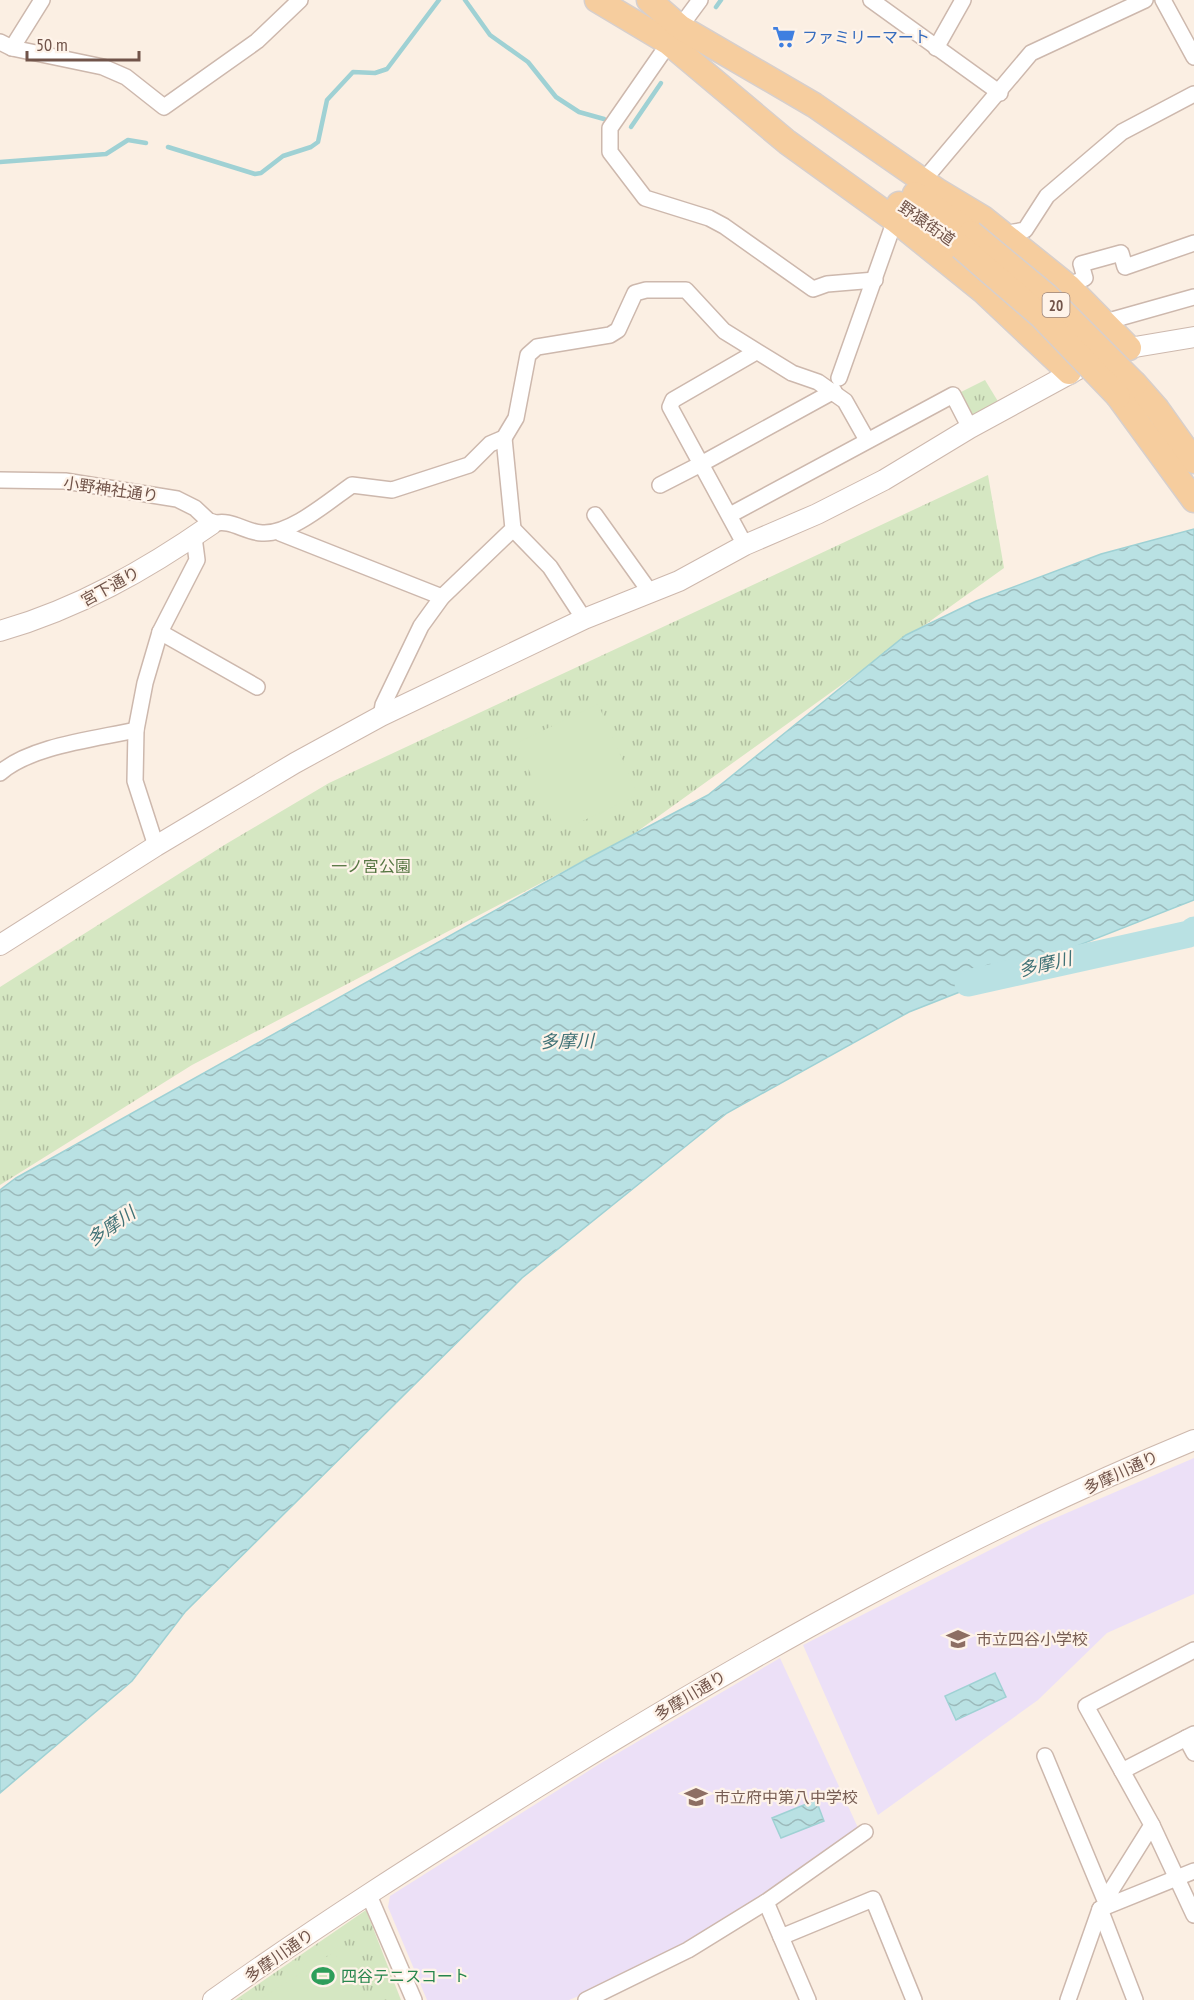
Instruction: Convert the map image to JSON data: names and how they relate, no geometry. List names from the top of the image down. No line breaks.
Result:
{"streets":{"main road":["野猿街道","20"],"street":["小野神社通り","宮下通り","多摩川通り"]},"crossings":[["野猿街道","20"],["小野神社通り","宮下通り"]],"water":["多摩川"],"parks":["一ノ宮公園"],"places":{"supermarket":["ファミリーマート"],"school or university":["市立四谷小学校","市立府中第八中学校"],"sports":["四谷テニスコート"]},"scale_bar":"50 m"}
